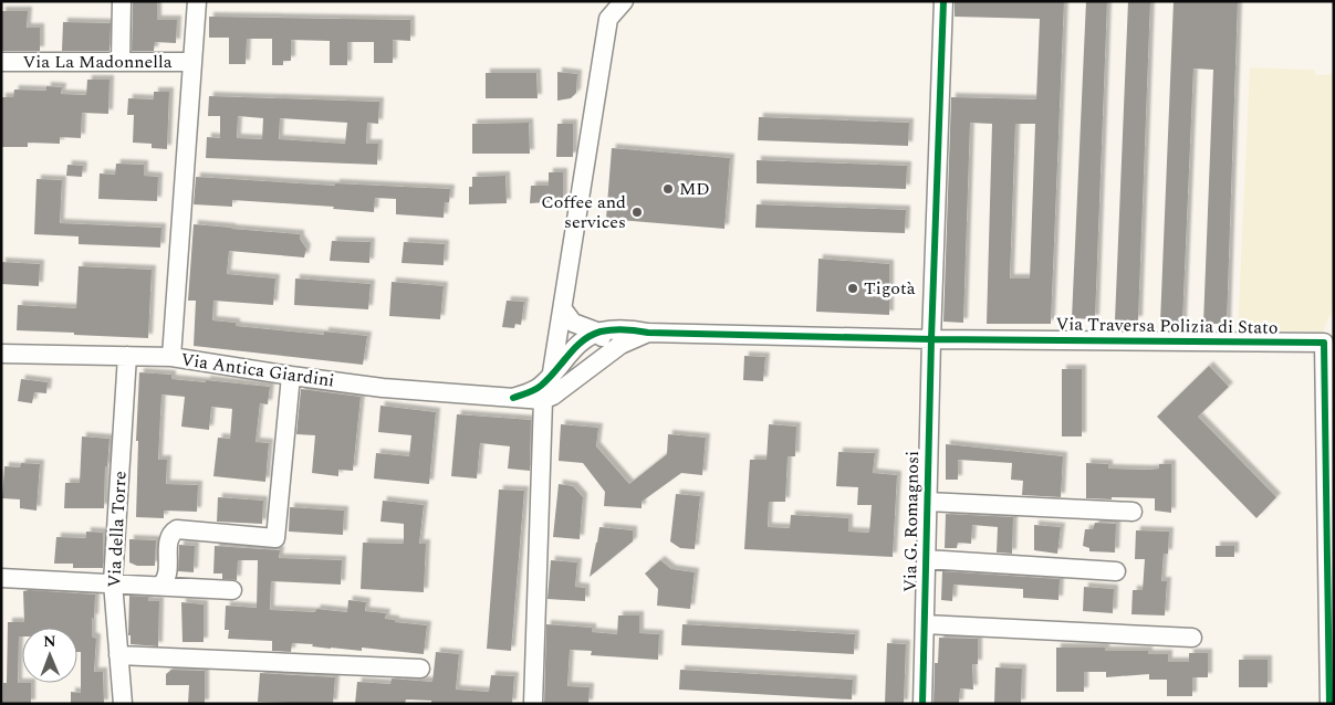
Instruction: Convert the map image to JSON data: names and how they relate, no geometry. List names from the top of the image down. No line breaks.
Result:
{"streets":{"street":["Via La Madonnella","Via Traversa Polizia di Stato","Via Antica Giardini","Via G. Romagnosi","Via della Torre"]},"crossings":[["Via Traversa Polizia di Stato","Via Antica Giardini"],["Via Traversa Polizia di Stato","Via G. Romagnosi"],["Via Antica Giardini","Via della Torre"]],"places":["MD","Coffee and services","Tigotà"],"north":"top"}
